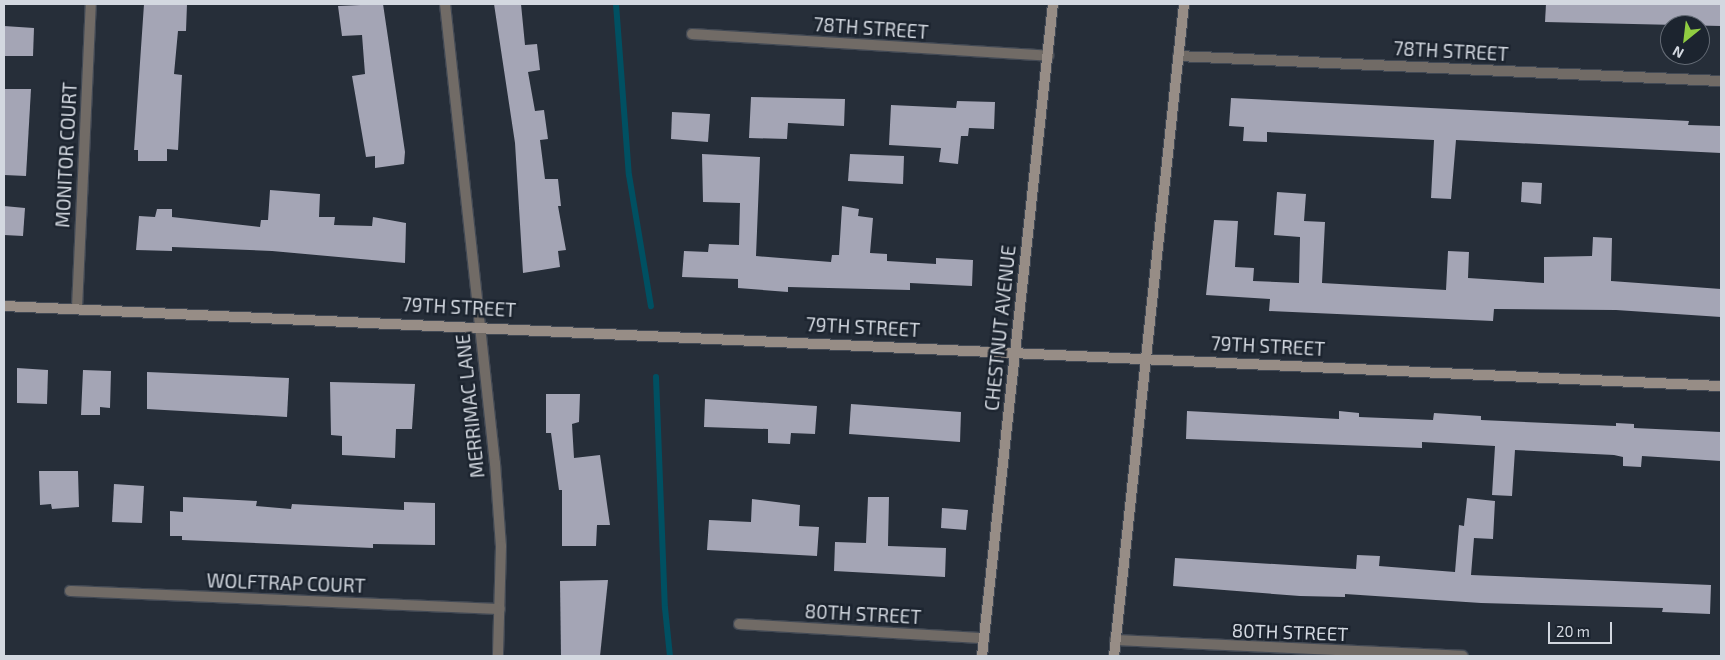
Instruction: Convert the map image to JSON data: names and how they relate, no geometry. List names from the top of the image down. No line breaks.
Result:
{"streets":{"street":["78TH STREET","MONITOR COURT","79TH STREET","CHESTNUT AVENUE","MERRIMAC LANE","WOLFTRAP COURT","80TH STREET"]},"crossings":[["78TH STREET","CHESTNUT AVENUE"],["MONITOR COURT","79TH STREET"],["79TH STREET","CHESTNUT AVENUE"],["79TH STREET","MERRIMAC LANE"],["CHESTNUT AVENUE","80TH STREET"],["MERRIMAC LANE","WOLFTRAP COURT"]],"scale_bar":"20 m","north":"bottom left"}
